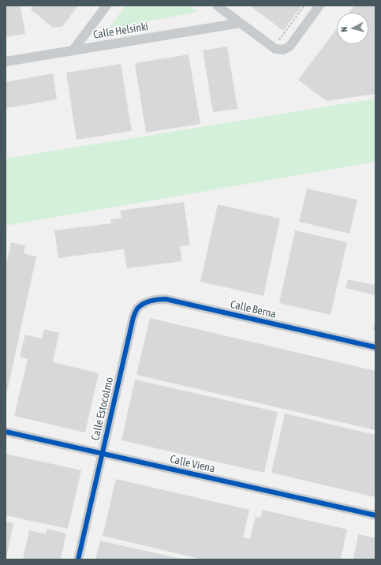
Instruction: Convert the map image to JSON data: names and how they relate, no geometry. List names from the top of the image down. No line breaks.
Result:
{"streets":{"street":["Calle Helsinki","Calle Berna","Calle Estocolmo","Calle Viena"]},"crossings":[["Calle Berna","Calle Estocolmo"],["Calle Estocolmo","Calle Viena"]],"north":"left"}
